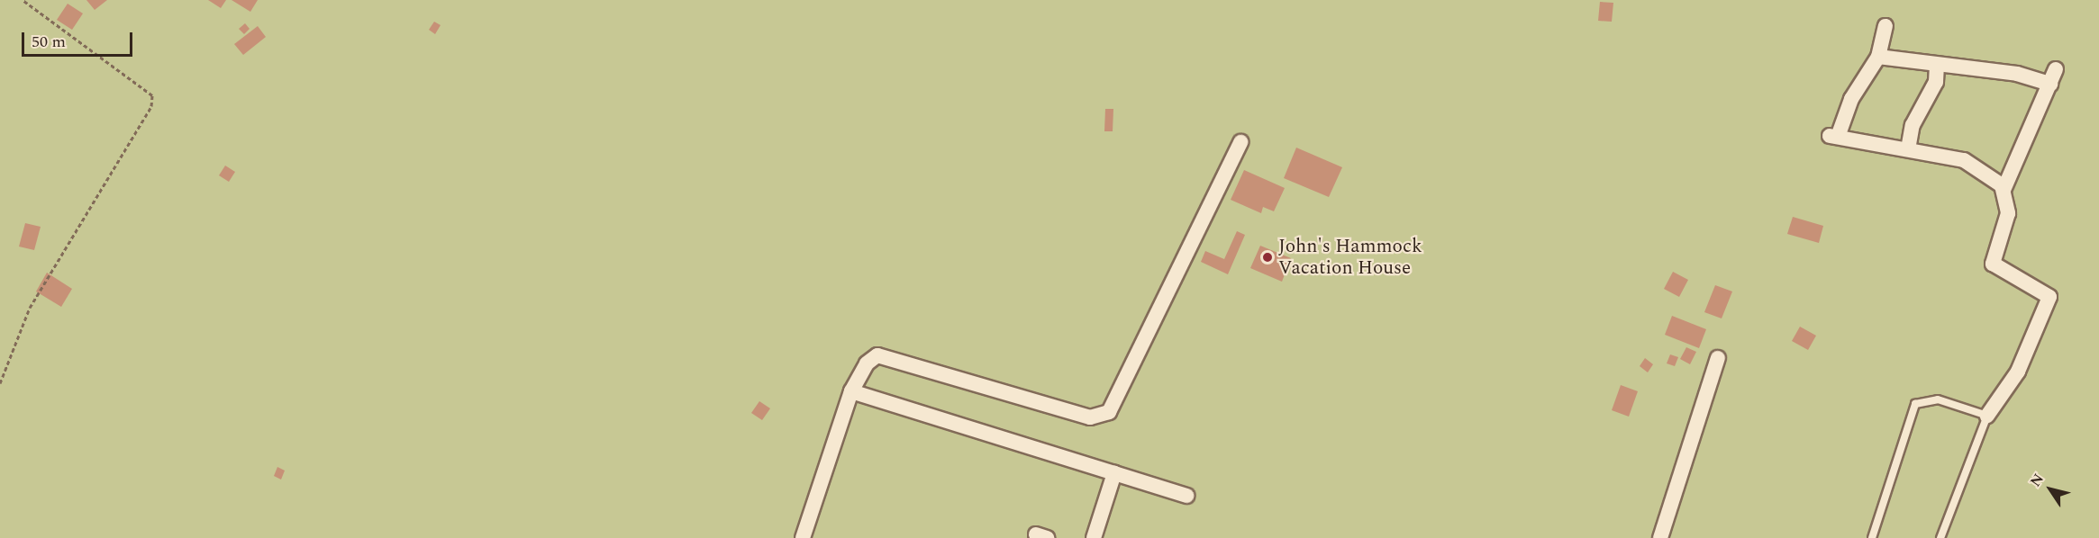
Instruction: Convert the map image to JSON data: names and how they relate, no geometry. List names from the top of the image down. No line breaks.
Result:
{"places":["John's Hammock Vacation House"],"scale_bar":"50 m","north":"top left"}
